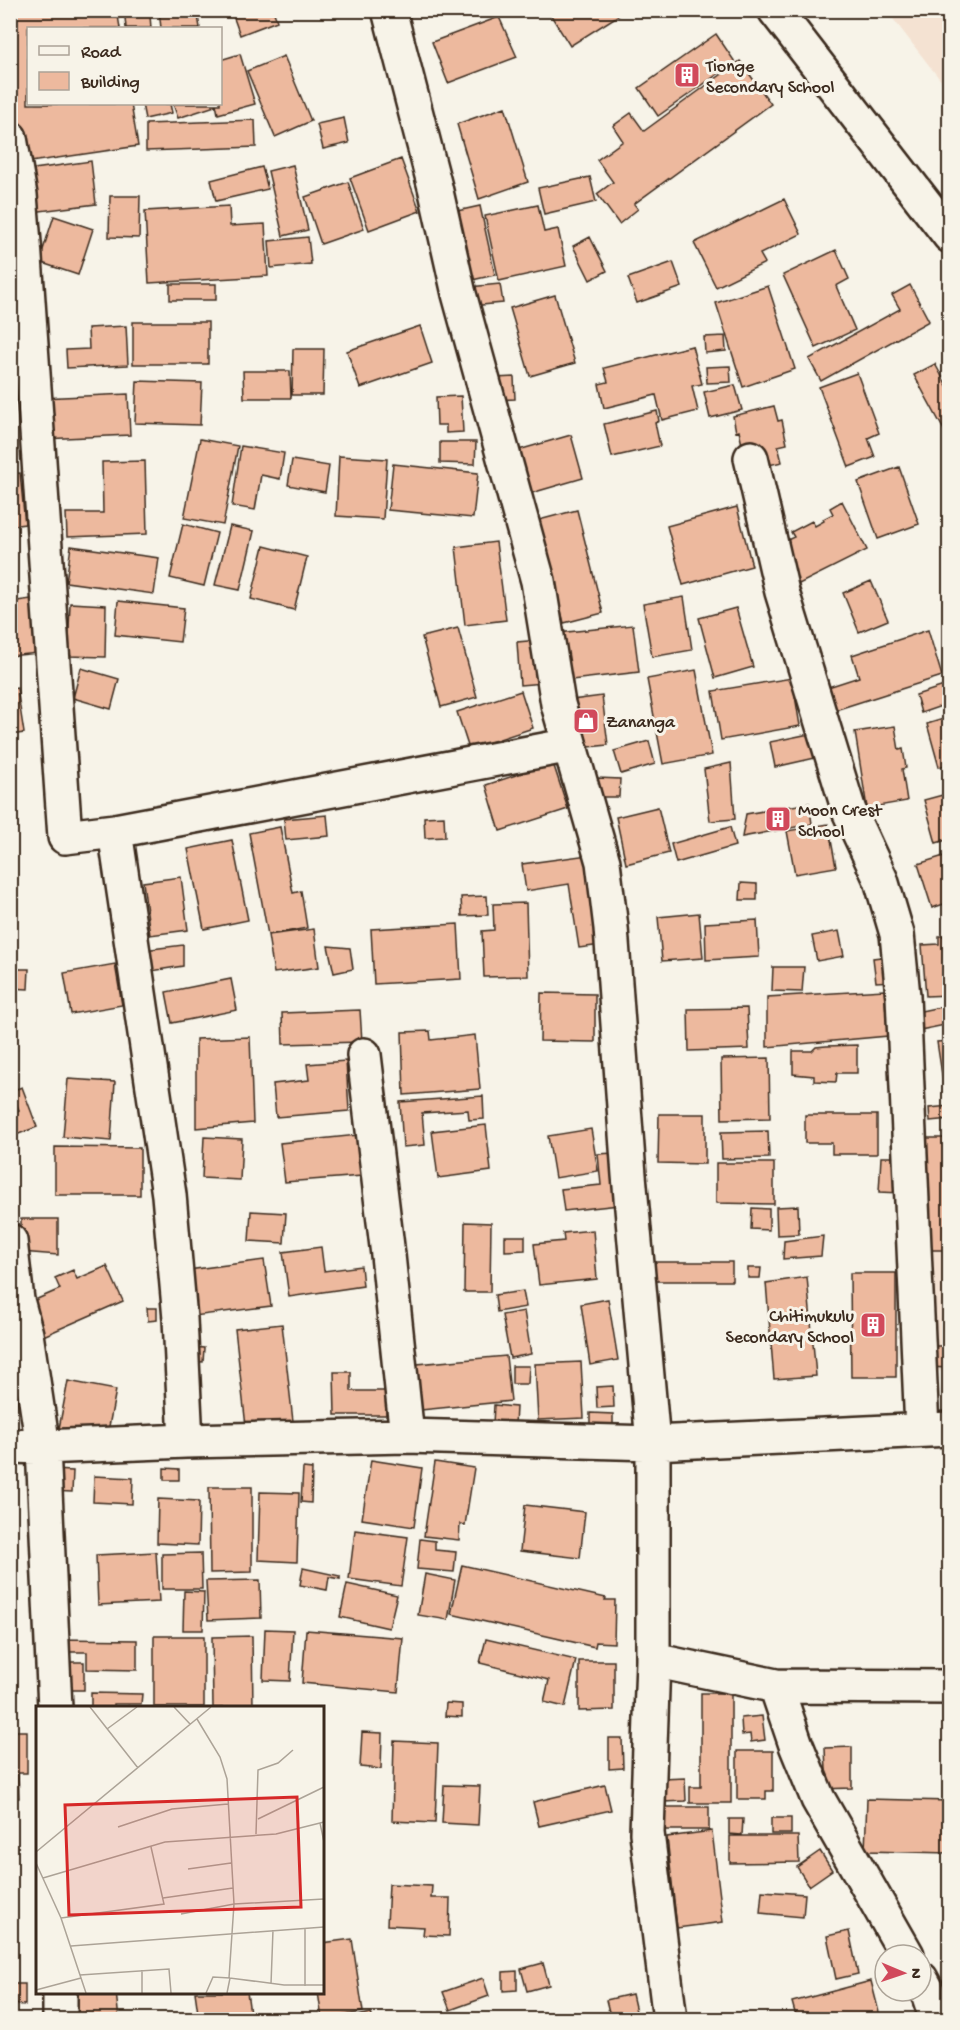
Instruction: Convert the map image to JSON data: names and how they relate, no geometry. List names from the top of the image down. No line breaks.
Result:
{"places":{"building":["Tionge Secondary School","Moon Crest School","Chitimukulu Secondary School"],"shop":["Zananga"]},"legend":["Road","Building"],"north":"right"}
